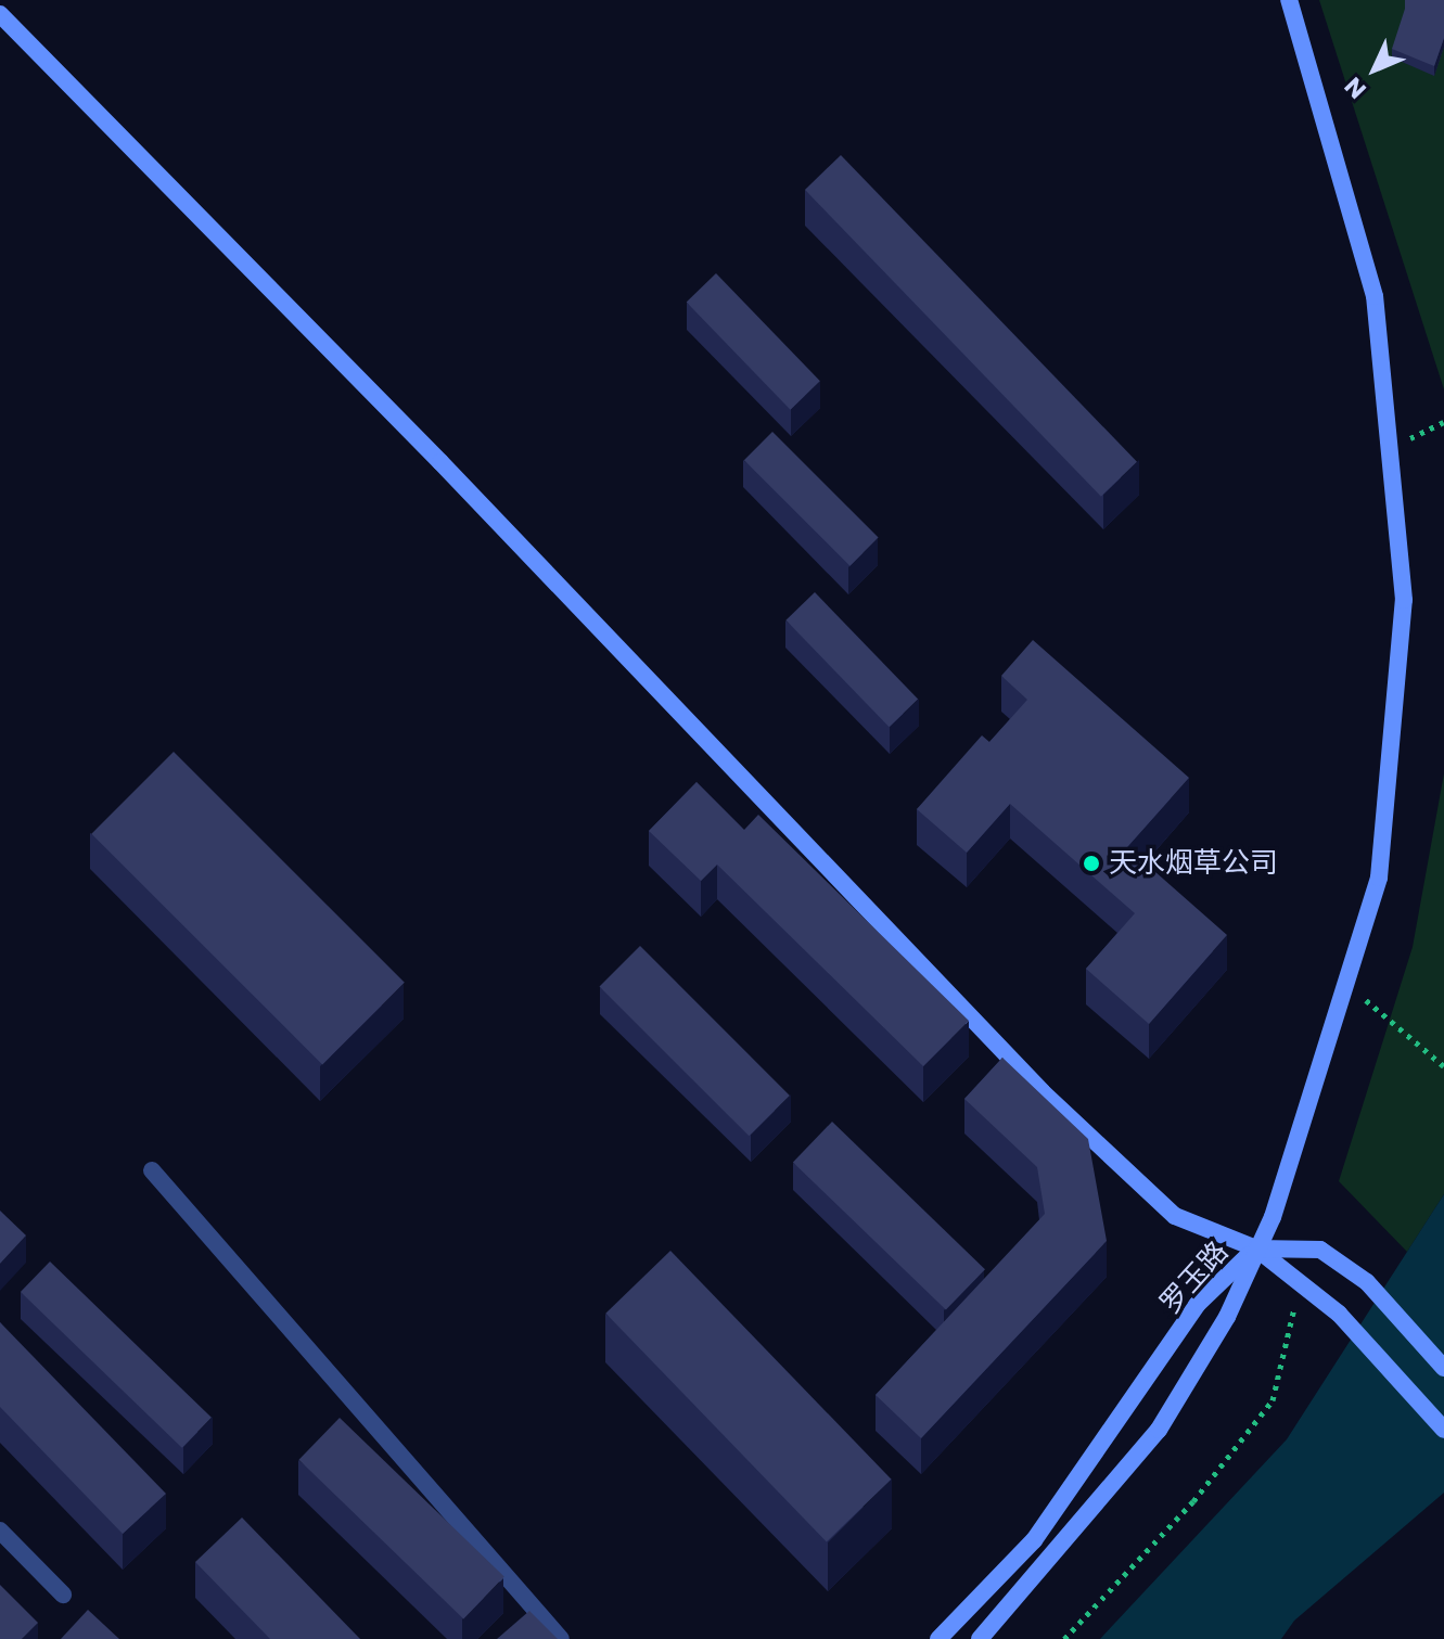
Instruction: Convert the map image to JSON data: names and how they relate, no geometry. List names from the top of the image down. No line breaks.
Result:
{"streets":{"main road":["罗玉路"]},"places":["天水烟草公司"],"north":"bottom left"}
